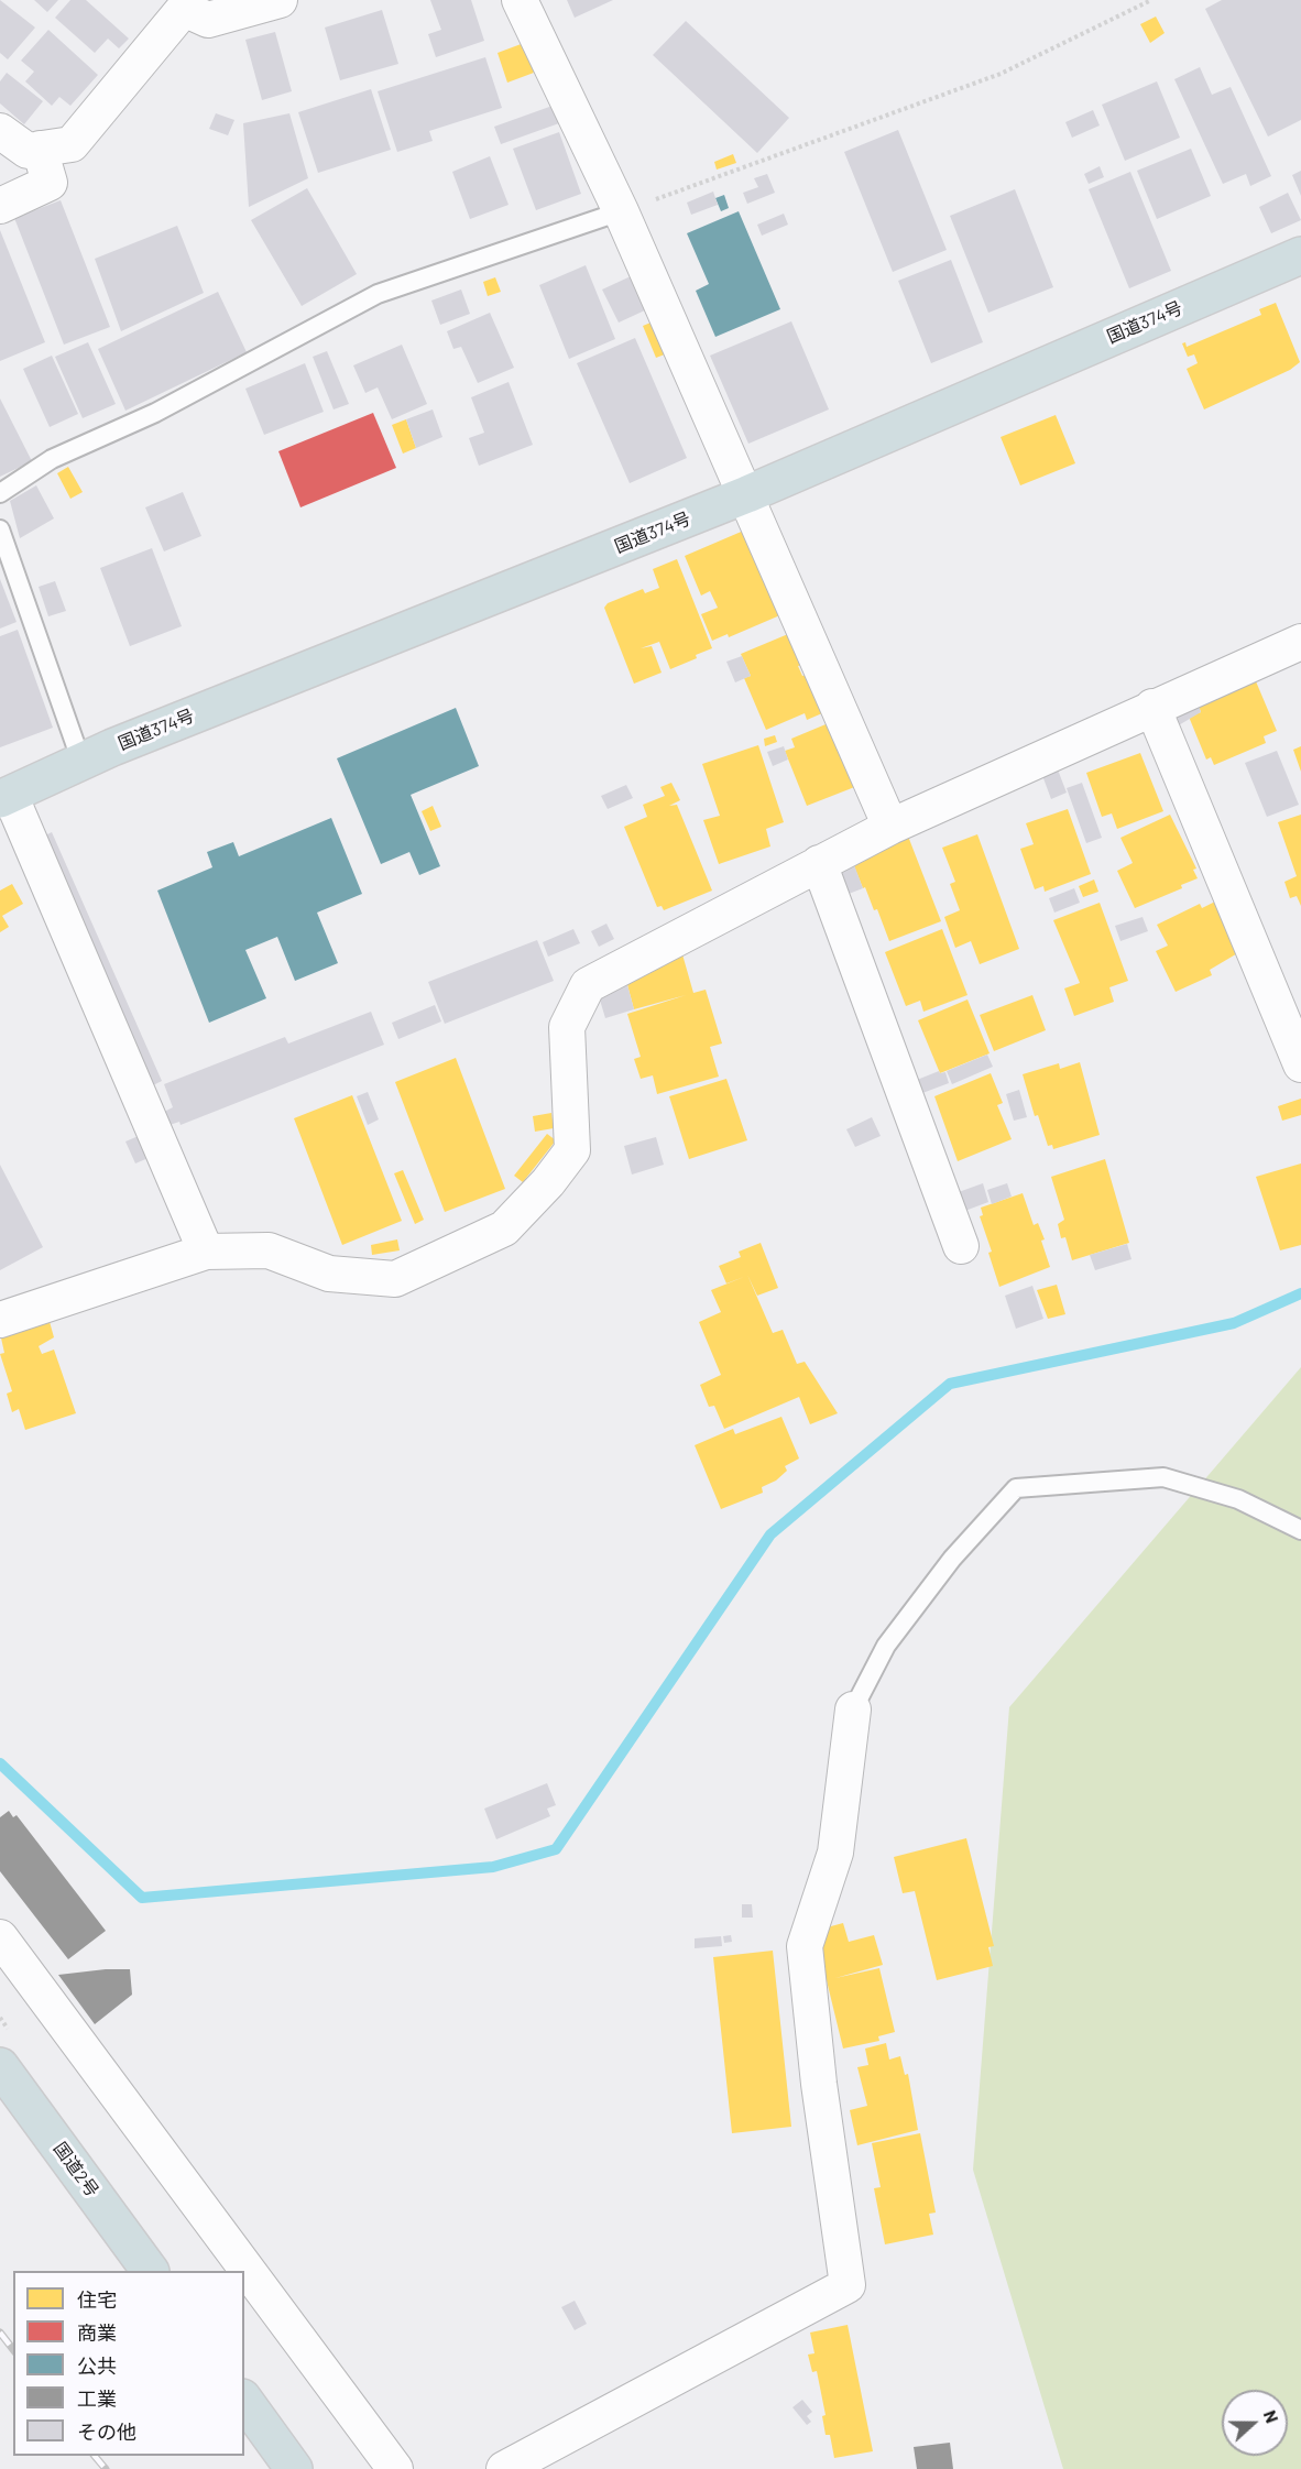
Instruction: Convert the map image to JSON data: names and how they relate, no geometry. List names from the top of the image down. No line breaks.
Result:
{"streets":{"highway":["国道374号","国道2号"]},"legend":["住宅","商業","公共","工業","その他"],"north":"right"}
